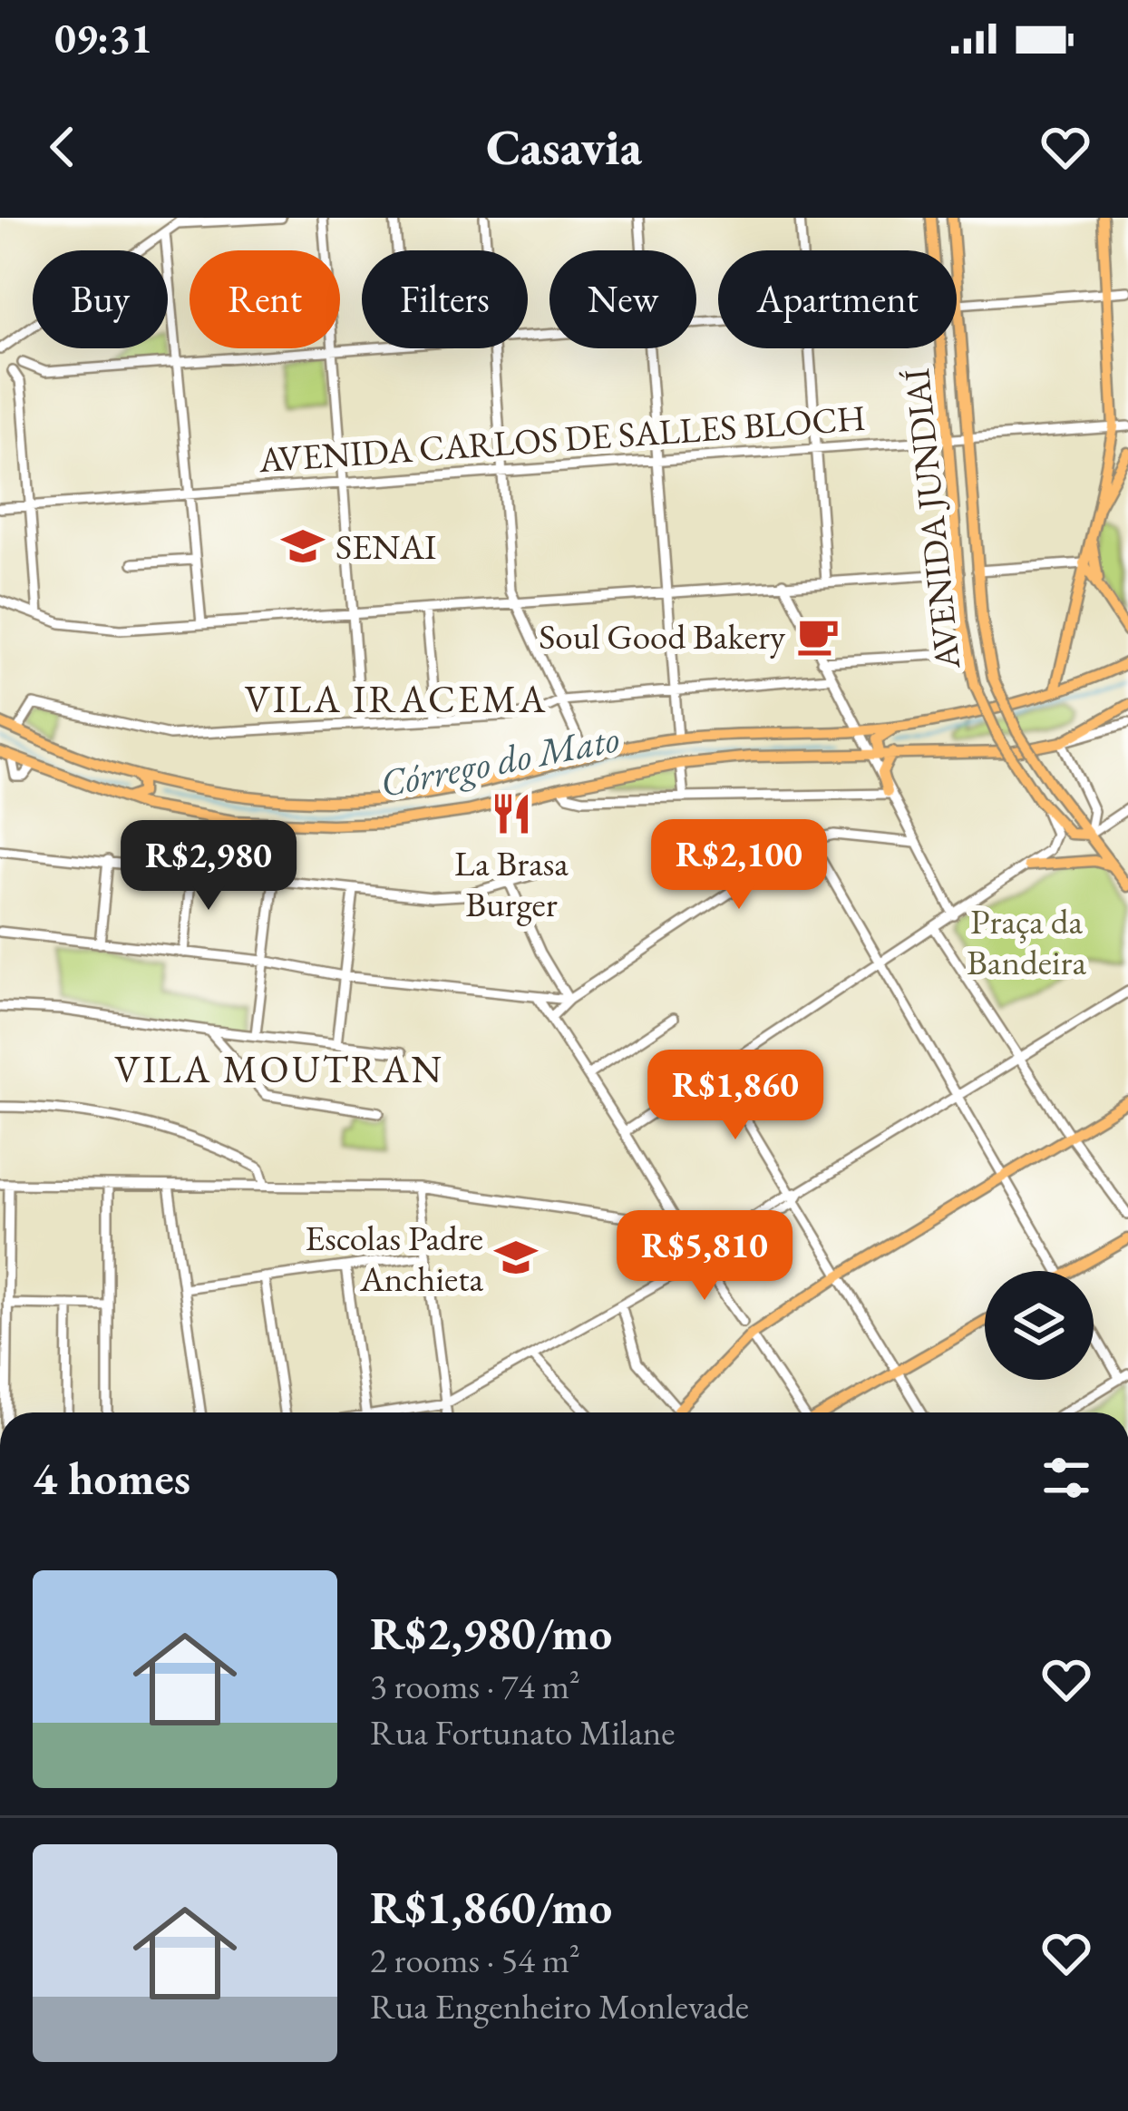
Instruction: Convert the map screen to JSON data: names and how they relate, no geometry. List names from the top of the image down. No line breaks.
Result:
{"streets":{"main road":["AVENIDA JUNDIAÍ"],"street":["AVENIDA CARLOS DE SALLES BLOCH"]},"crossings":[["AVENIDA CARLOS DE SALLES BLOCH","AVENIDA JUNDIAÍ"]],"districts":["VILA IRACEMA","VILA MOUTRAN"],"water":["Córrego do Mato"],"parks":["Praça da Bandeira"],"places":{"school or university":["SENAI","Escolas Padre Anchieta"],"cafe":["Soul Good Bakery"],"restaurant":["La Brasa Burger"]},"page":{"status":"09:31","header":"Casavia","chip":["Buy","Rent","Filters","New","Apartment"],"price":["R$2,100","R$2,980","R$1,860","R$5,810"],"heading":"4 homes","list":[{"name":"R$2,980/mo","note":"3 rooms · 74 m² · Rua Fortunato Milane"},{"name":"R$1,860/mo","note":"2 rooms · 54 m² · Rua Engenheiro Monlevade"}]}}
